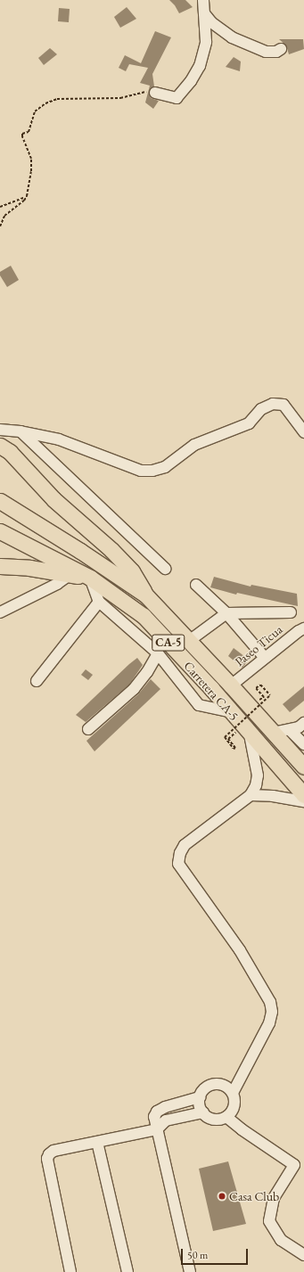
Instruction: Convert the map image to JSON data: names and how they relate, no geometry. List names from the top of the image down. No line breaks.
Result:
{"streets":{"highway":["CA-5","Carretera CA-5"],"street":["Paseo Ticua"]},"crossings":[["Paseo Ticua","Carretera CA-5"]],"places":["Casa Club"],"scale_bar":"50 m"}
